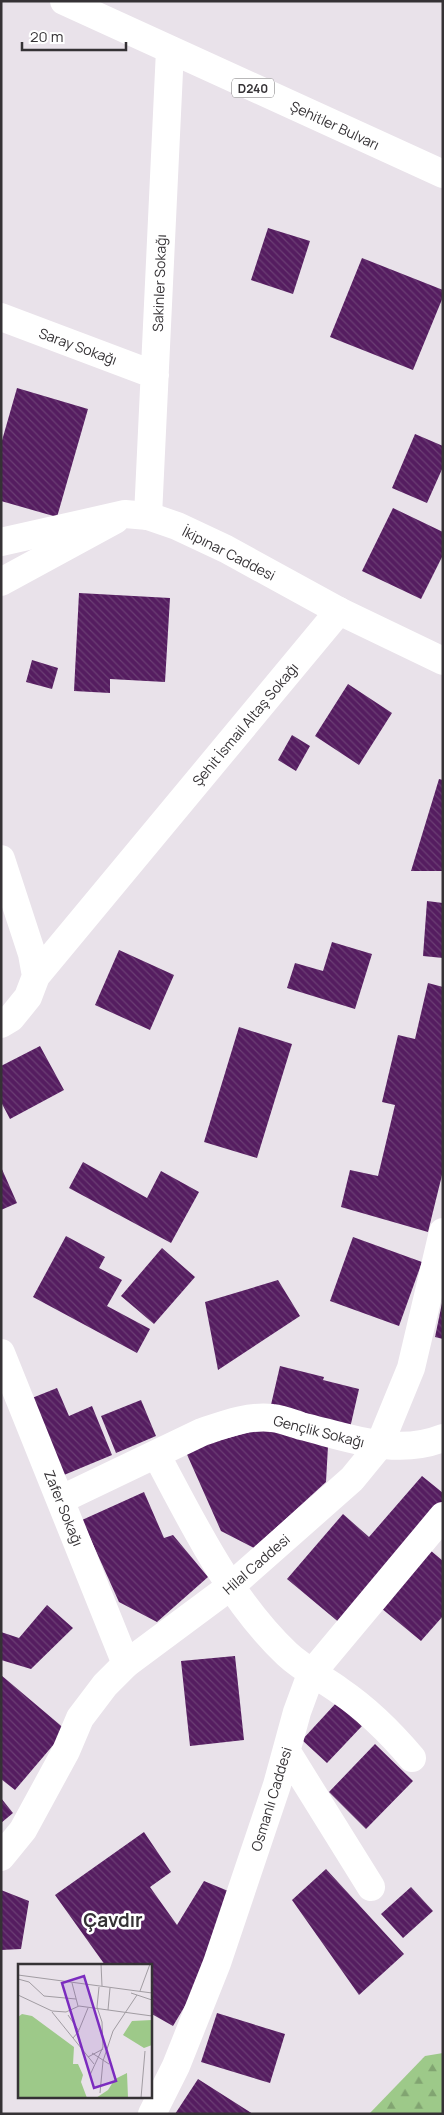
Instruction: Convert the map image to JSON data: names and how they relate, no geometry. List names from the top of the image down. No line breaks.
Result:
{"streets":{"street":["D240","Şehitler Bulvarı","Sakinler Sokağı","Saray Sokağı","İkipınar Caddesi","Şehit İsmail Altaş Sokağı","Gençlik Sokağı","Zafer Sokağı","Hilal Caddesi","Osmanlı Caddesi"]},"crossings":[["Şehitler Bulvarı","Sakinler Sokağı"],["Sakinler Sokağı","Saray Sokağı"],["Sakinler Sokağı","İkipınar Caddesi"],["İkipınar Caddesi","Şehit İsmail Altaş Sokağı"],["Gençlik Sokağı","Zafer Sokağı"],["Gençlik Sokağı","Hilal Caddesi"],["Zafer Sokağı","Hilal Caddesi"]],"districts":["Çavdır"],"scale_bar":"20 m"}
